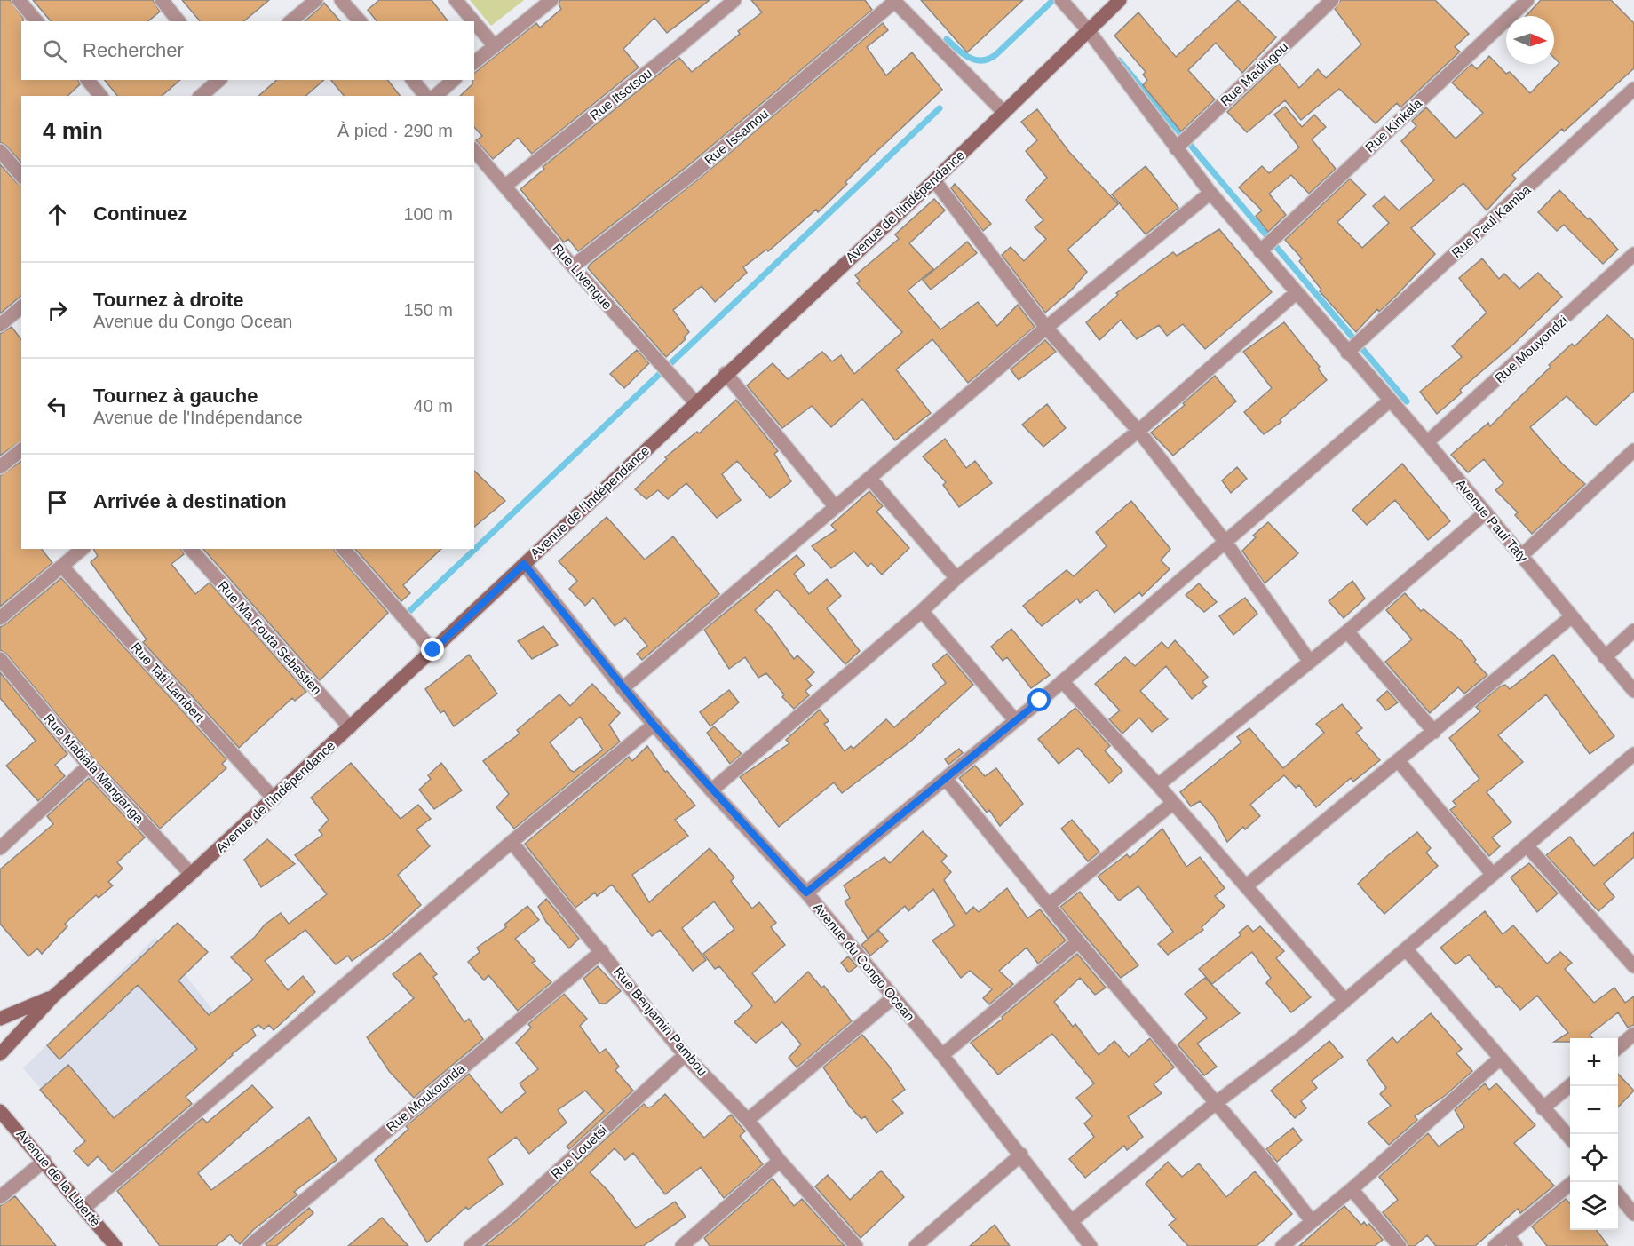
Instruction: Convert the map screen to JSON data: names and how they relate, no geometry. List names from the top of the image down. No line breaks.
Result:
{"streets":{"street":["Rue Madingou","Rue Itsotsou","Rue Kinkala","Rue Issamou","Avenue de l'Indépendance","Rue Paul Kamba","Rue Livengue","Rue Mouyondzi","Avenue Paul Taty","Rue Ma Fouta Sebastien","Rue Tati Lambert","Rue Mabiala Manganga","Avenue du Congo Ocean","Rue Benjamin Pambou","Rue Moukounda","Rue Louetsi","Avenue de la Liberté"]},"crossings":[["Rue Madingou","Avenue Paul Taty"],["Rue Itsotsou","Rue Livengue"],["Rue Kinkala","Avenue Paul Taty"],["Rue Issamou","Rue Livengue"],["Avenue de l'Indépendance","Rue Livengue"],["Avenue de l'Indépendance","Avenue Paul Taty"],["Avenue de l'Indépendance","Rue Ma Fouta Sebastien"],["Avenue de l'Indépendance","Rue Tati Lambert"],["Avenue de l'Indépendance","Rue Mabiala Manganga"],["Avenue de l'Indépendance","Avenue du Congo Ocean"],["Rue Paul Kamba","Avenue Paul Taty"],["Rue Mouyondzi","Avenue Paul Taty"],["Rue Benjamin Pambou","Rue Moukounda"],["Rue Benjamin Pambou","Rue Louetsi"]],"north":"right","page":{"search":"Rechercher","heading":["4 min","À pied · 290 m"],"list":[["Continuez","100 m"],["Tournez à droite","Avenue du Congo Ocean","150 m"],["Tournez à gauche","Avenue de l'Indépendance","40 m"],"Arrivée à destination"],"map_buttons":["+","−"]}}
